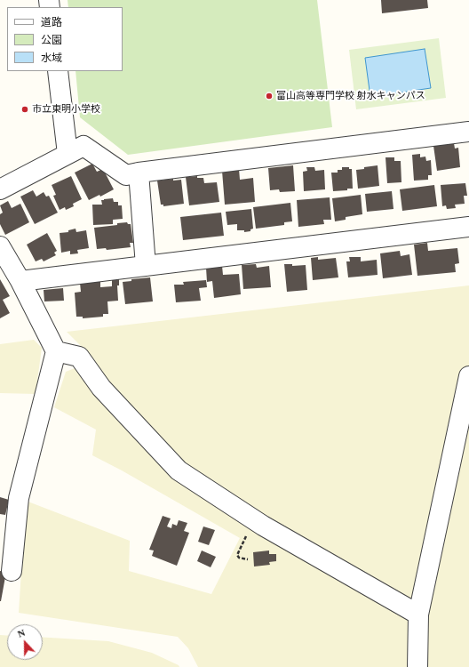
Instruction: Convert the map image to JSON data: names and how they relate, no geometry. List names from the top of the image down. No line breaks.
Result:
{"places":["富山高等専門学校 射水キャンパス","市立東明小学校"],"legend":["道路","公園","水域"],"north":"top"}
